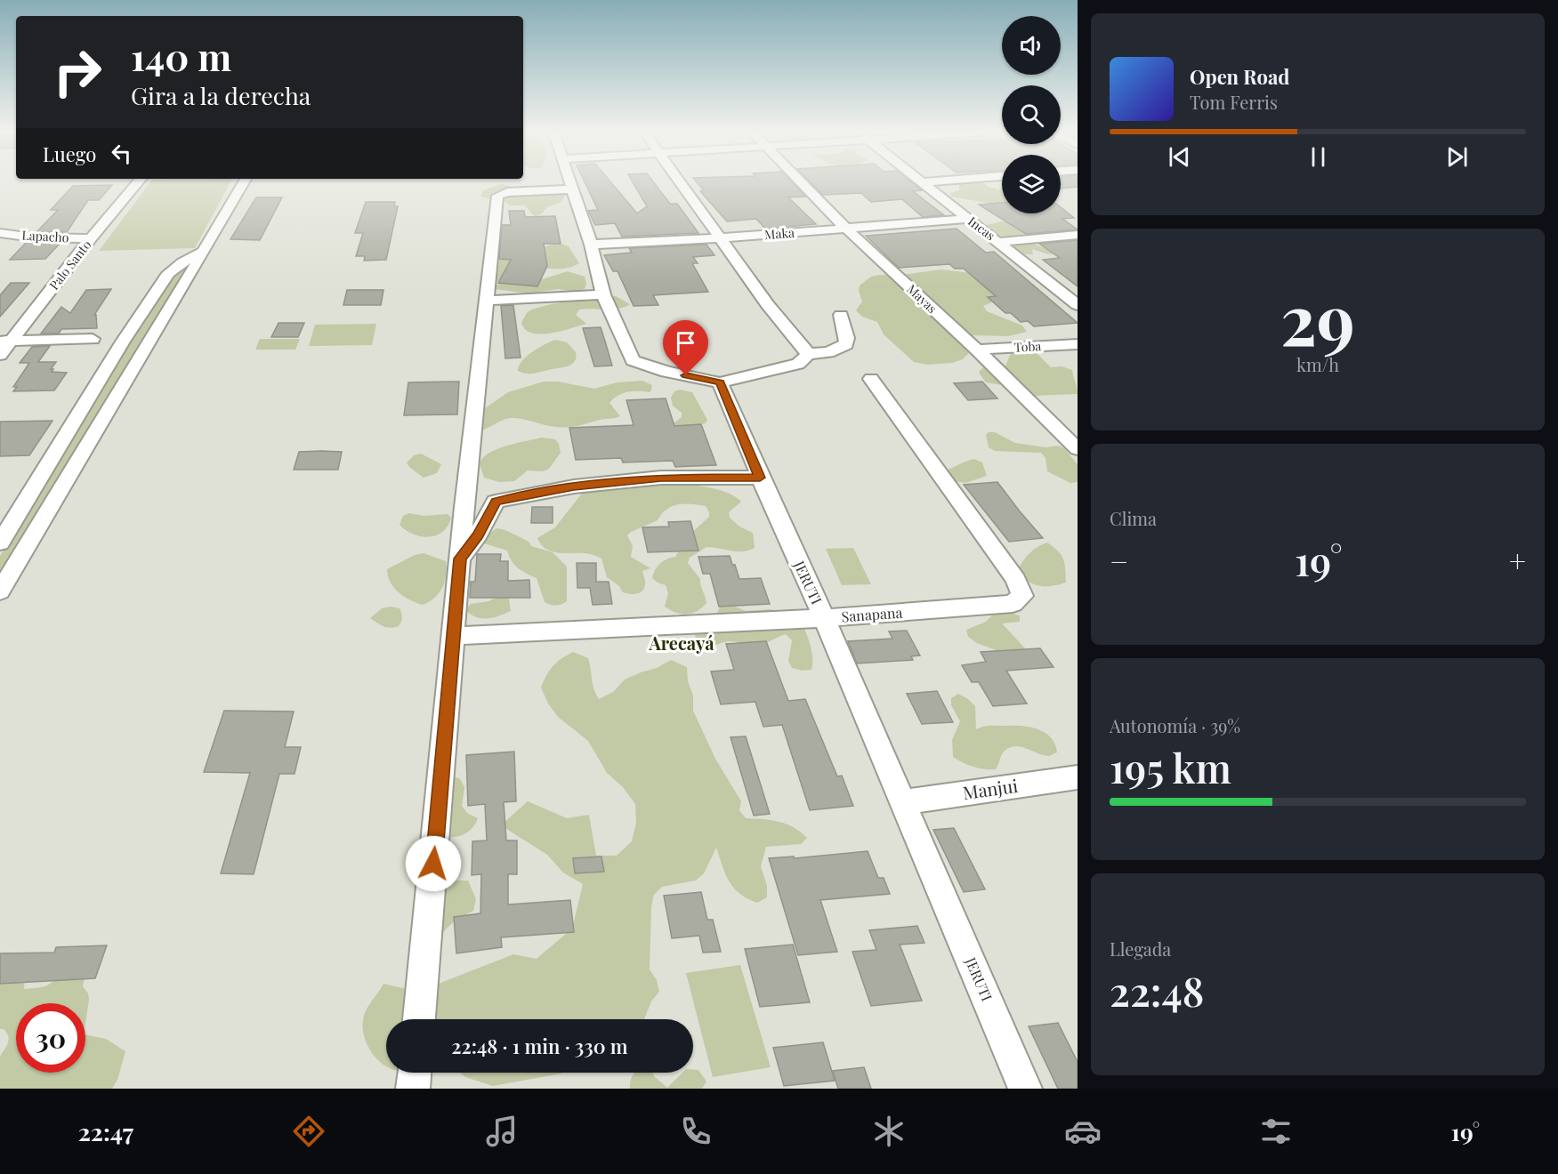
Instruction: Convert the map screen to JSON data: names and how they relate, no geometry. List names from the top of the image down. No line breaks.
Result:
{"streets":{"street":["Incas","Maka","Lapacho","Palo Santo","Mayas","Toba","JERUTI","Sanapana","Manjui"]},"crossings":[["Incas","Maka"],["Maka","Mayas"],["Lapacho","Palo Santo"],["Mayas","Toba"],["JERUTI","Sanapana"],["JERUTI","Manjui"]],"districts":["Arecayá"],"page":{"turn":["140 m","Gira a la derecha"],"song":["Open Road","Tom Ferris"],"then":"Luego","tile":[["29","km/h"],"Clima",["Autonomía · 39%","195 km"],["Llegada","22:48"]],"heat":["−","19°","+"],"limit":"30","trip":"22:48 · 1 min · 330 m","tabs":["22:47","19°"]}}
